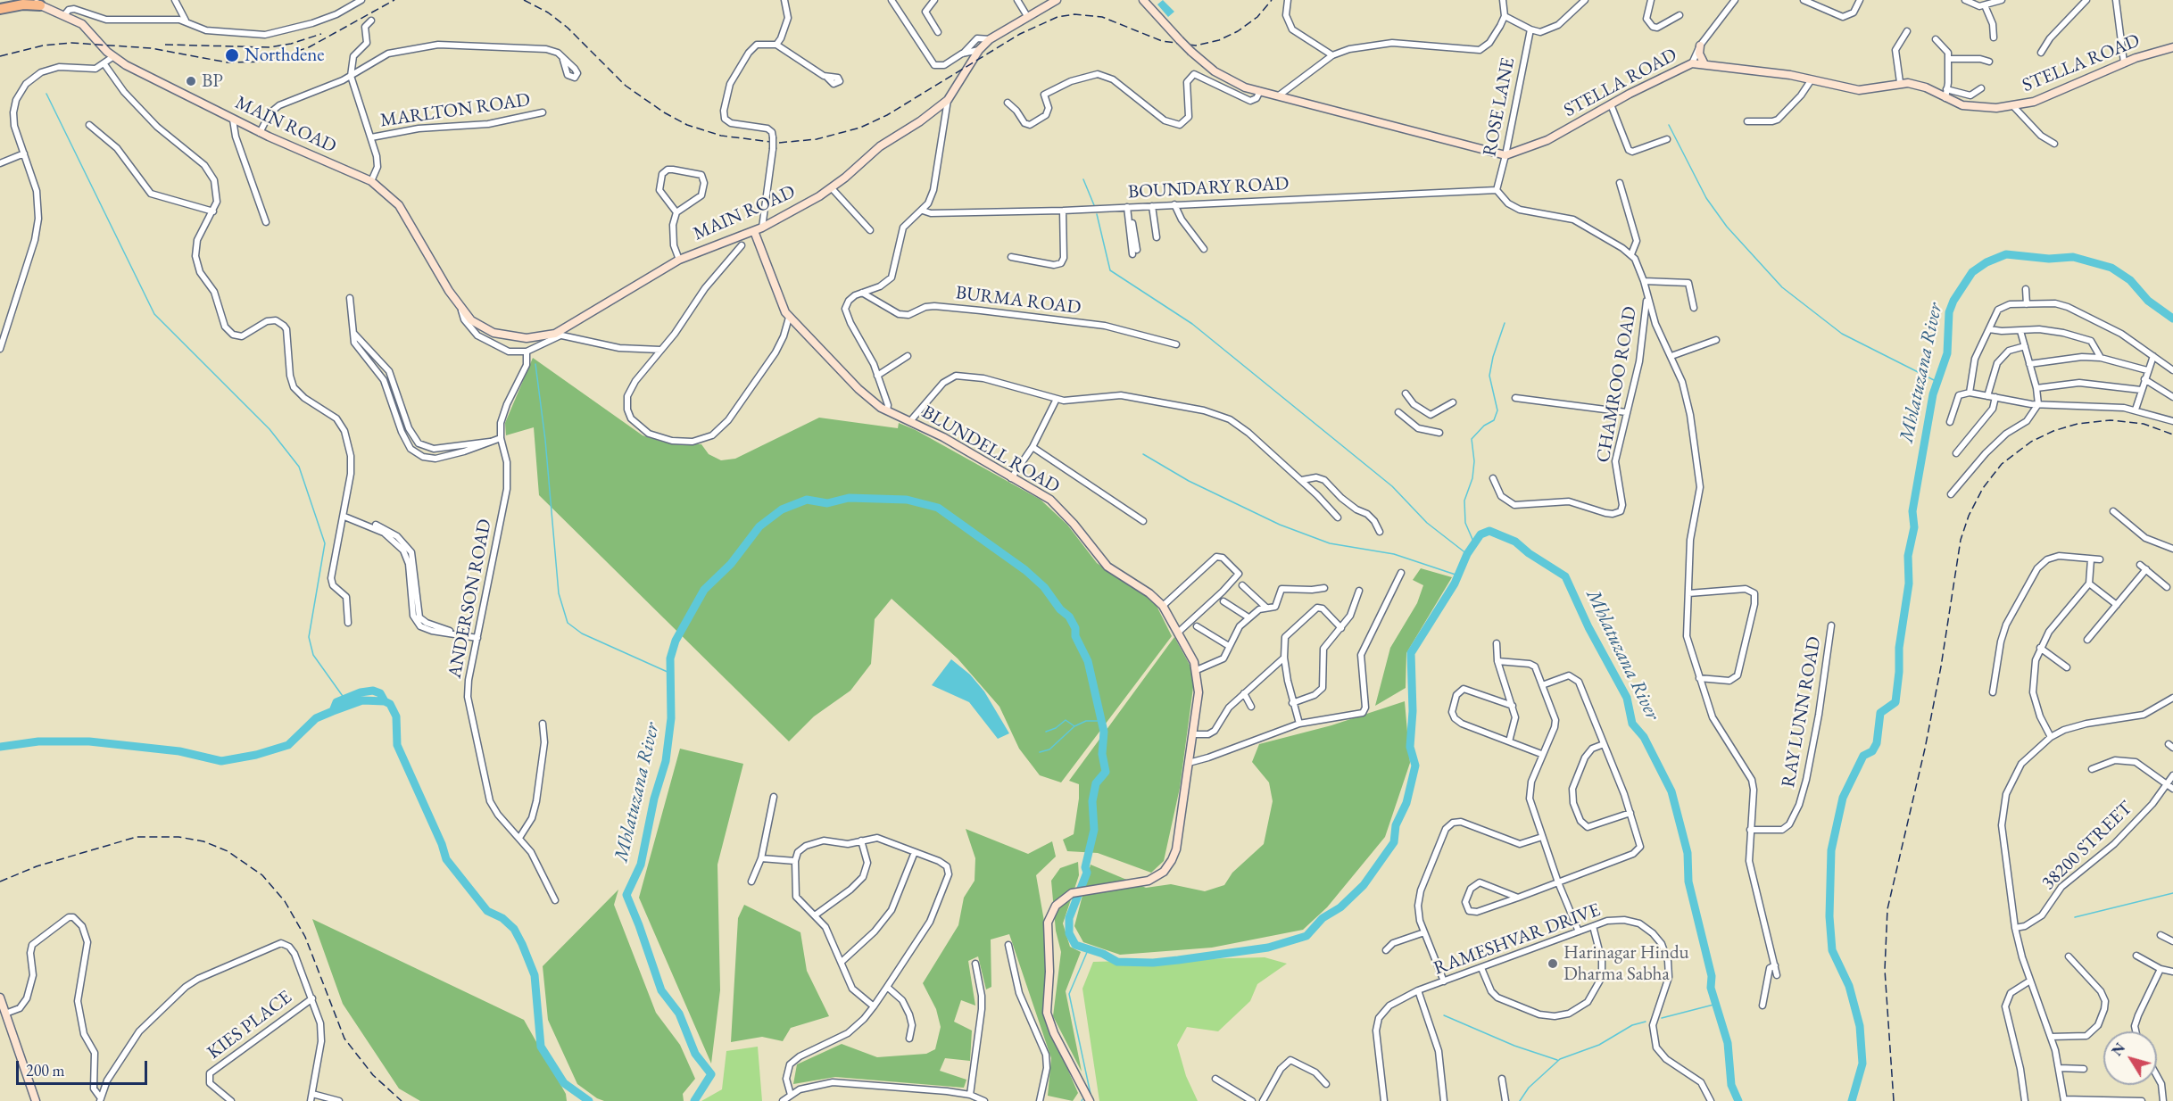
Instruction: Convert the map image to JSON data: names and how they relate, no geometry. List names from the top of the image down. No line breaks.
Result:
{"streets":{"main road":["STELLA ROAD","MAIN ROAD","BLUNDELL ROAD"],"street":["ROSE LANE","MARLTON ROAD","BOUNDARY ROAD","BURMA ROAD","CHAMROO ROAD","ANDERSON ROAD","RAY LUNN ROAD","38200 STREET","RAMESHVAR DRIVE","KIES PLACE"]},"crossings":[["STELLA ROAD","ROSE LANE"],["ROSE LANE","BOUNDARY ROAD"],["MAIN ROAD","BLUNDELL ROAD"],["MAIN ROAD","ANDERSON ROAD"]],"water":["Mhlatuzana River"],"places":["Northdene","BP","Harinagar Hindu Dharma Sabha"],"scale_bar":"200 m","north":"top left"}
